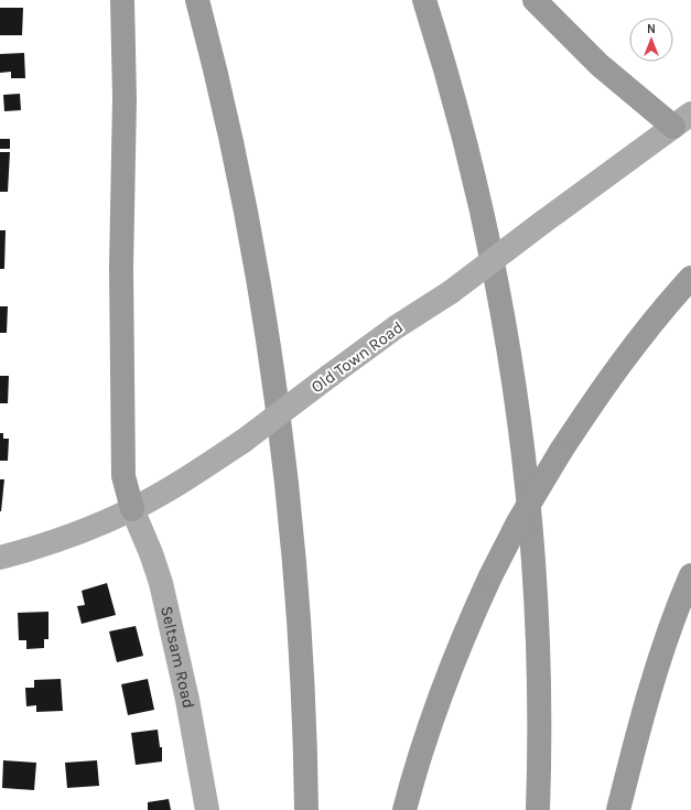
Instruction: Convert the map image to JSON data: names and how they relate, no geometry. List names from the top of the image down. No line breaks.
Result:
{"streets":{"main road":["Old Town Road","Seltsam Road"]},"crossings":[["Old Town Road","Seltsam Road"]],"north":"top"}
